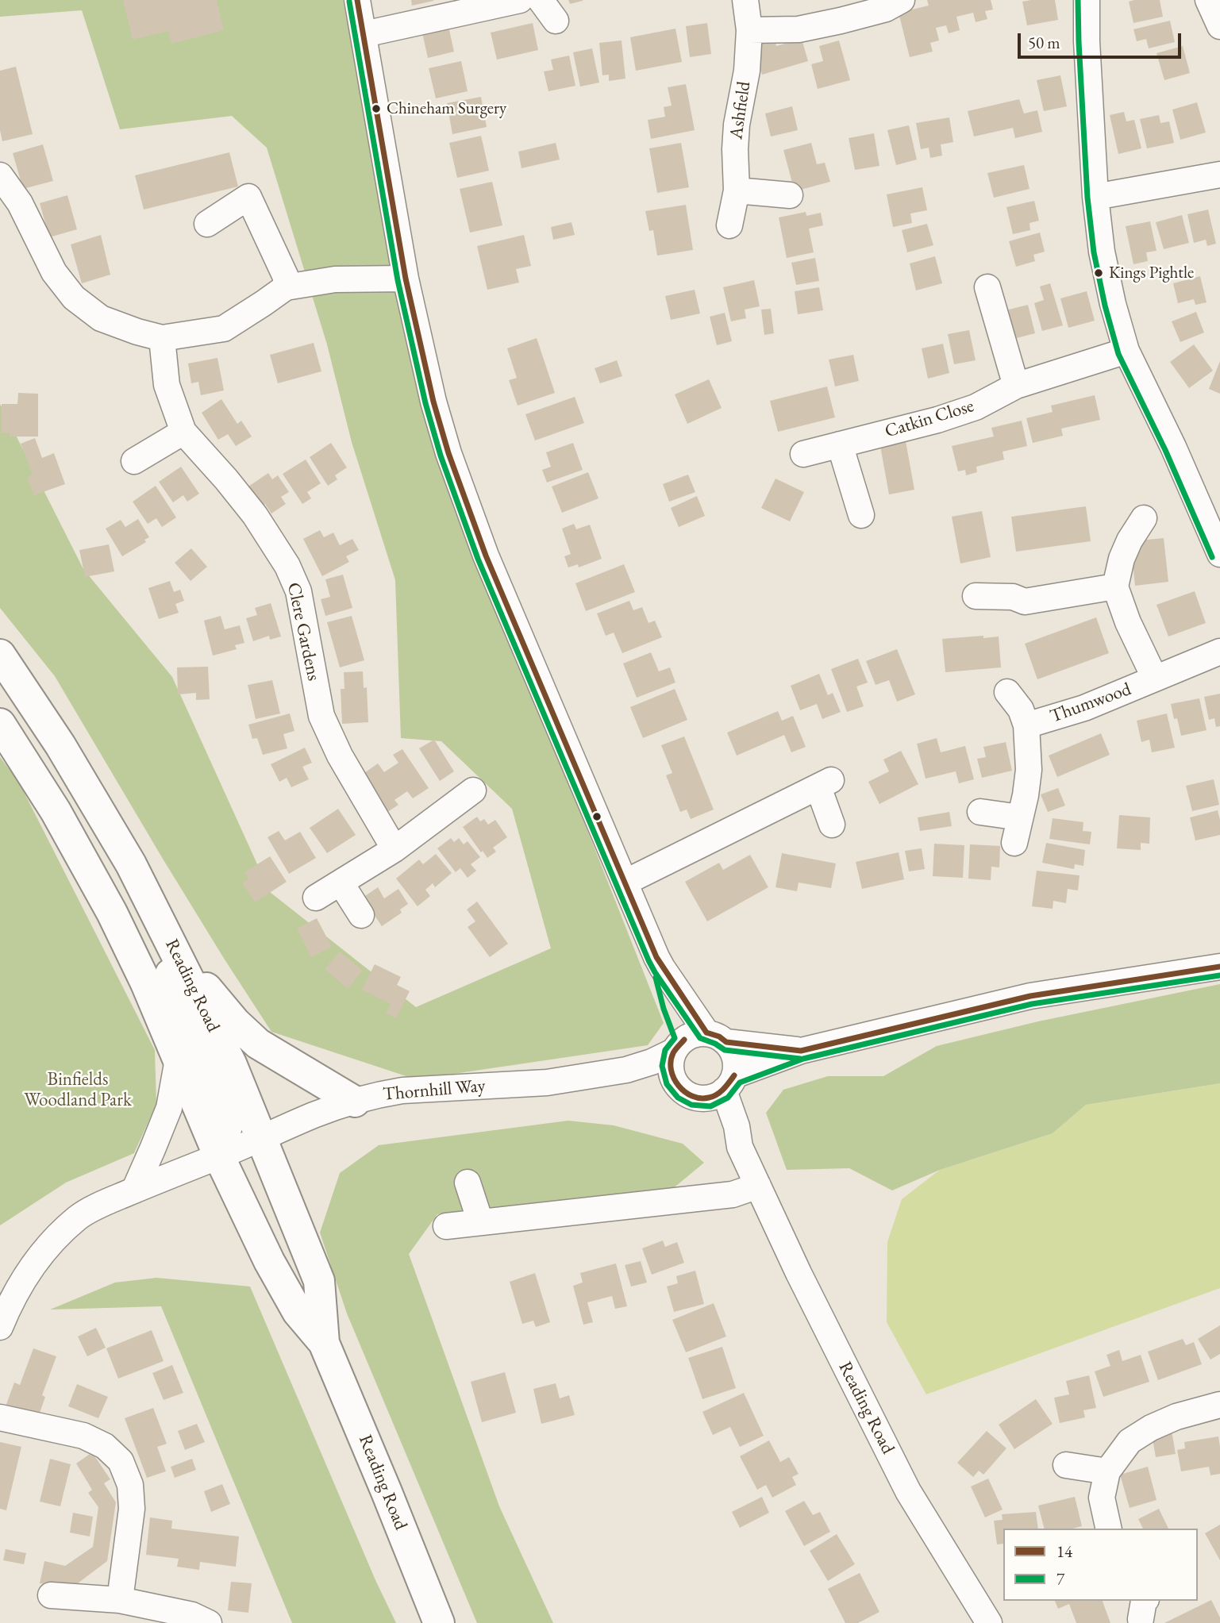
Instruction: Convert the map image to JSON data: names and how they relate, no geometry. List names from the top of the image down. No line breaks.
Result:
{"streets":{"highway":["Reading Road"],"street":["Ashfield","Catkin Close","Clere Gardens","Thumwood","Thornhill Way"]},"crossings":[["Reading Road","Thornhill Way"]],"parks":["Binfields Woodland Park"],"places":["Chineham Surgery","Kings Pightle"],"lines":["transit line 14","transit line 7"],"legend":["14","7"],"scale_bar":"50 m"}
